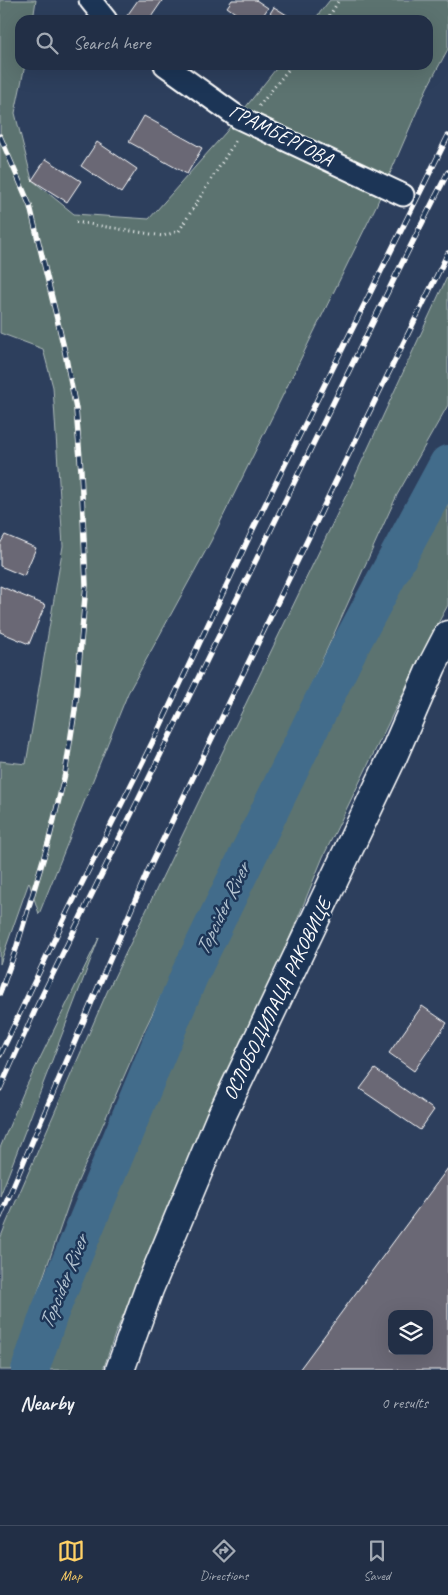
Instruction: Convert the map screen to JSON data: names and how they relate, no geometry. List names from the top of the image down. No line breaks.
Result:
{"streets":{"main road":["ОСЛОБОДИЛАЦА РАКОВИЦЕ"],"street":["ГРАМБЕРГОВА"]},"water":["Topcider River"],"page":{"search":"Search here","heading":["Nearby","0 results"],"nav":["Map","Directions","Saved"]}}
